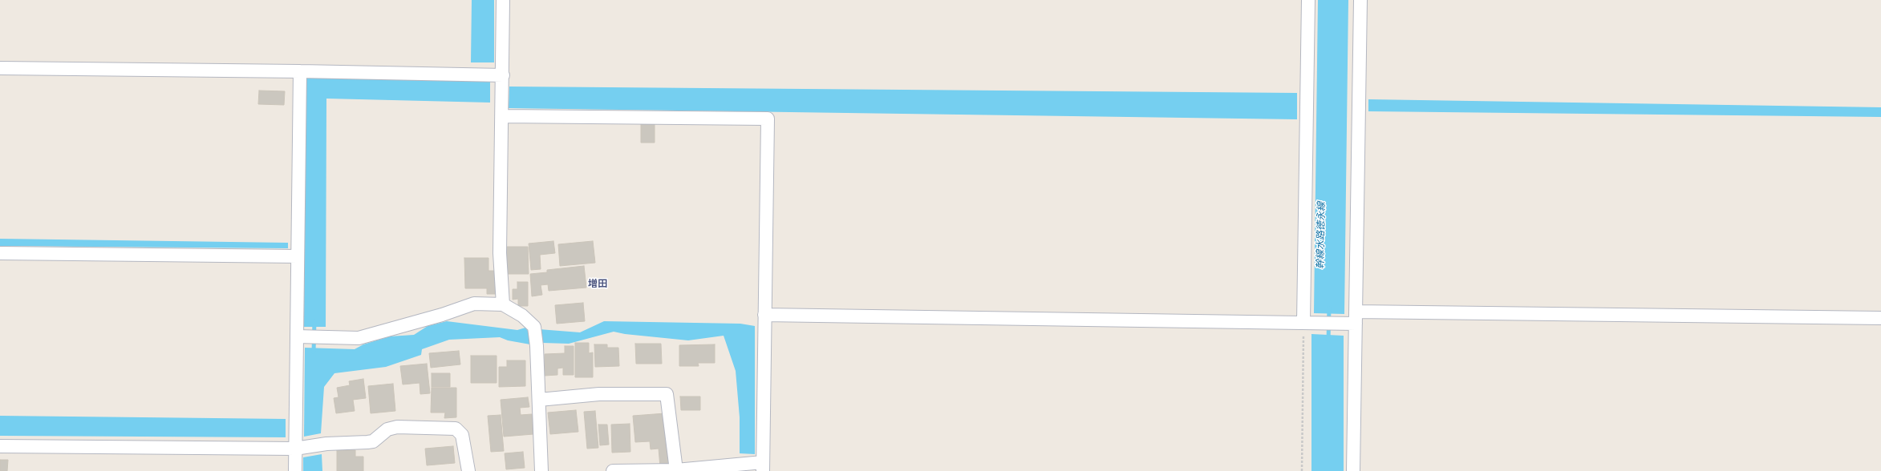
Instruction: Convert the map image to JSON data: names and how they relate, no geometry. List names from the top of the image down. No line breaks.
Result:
{"districts":["増田"],"water":["幹線水路徳永線"]}
